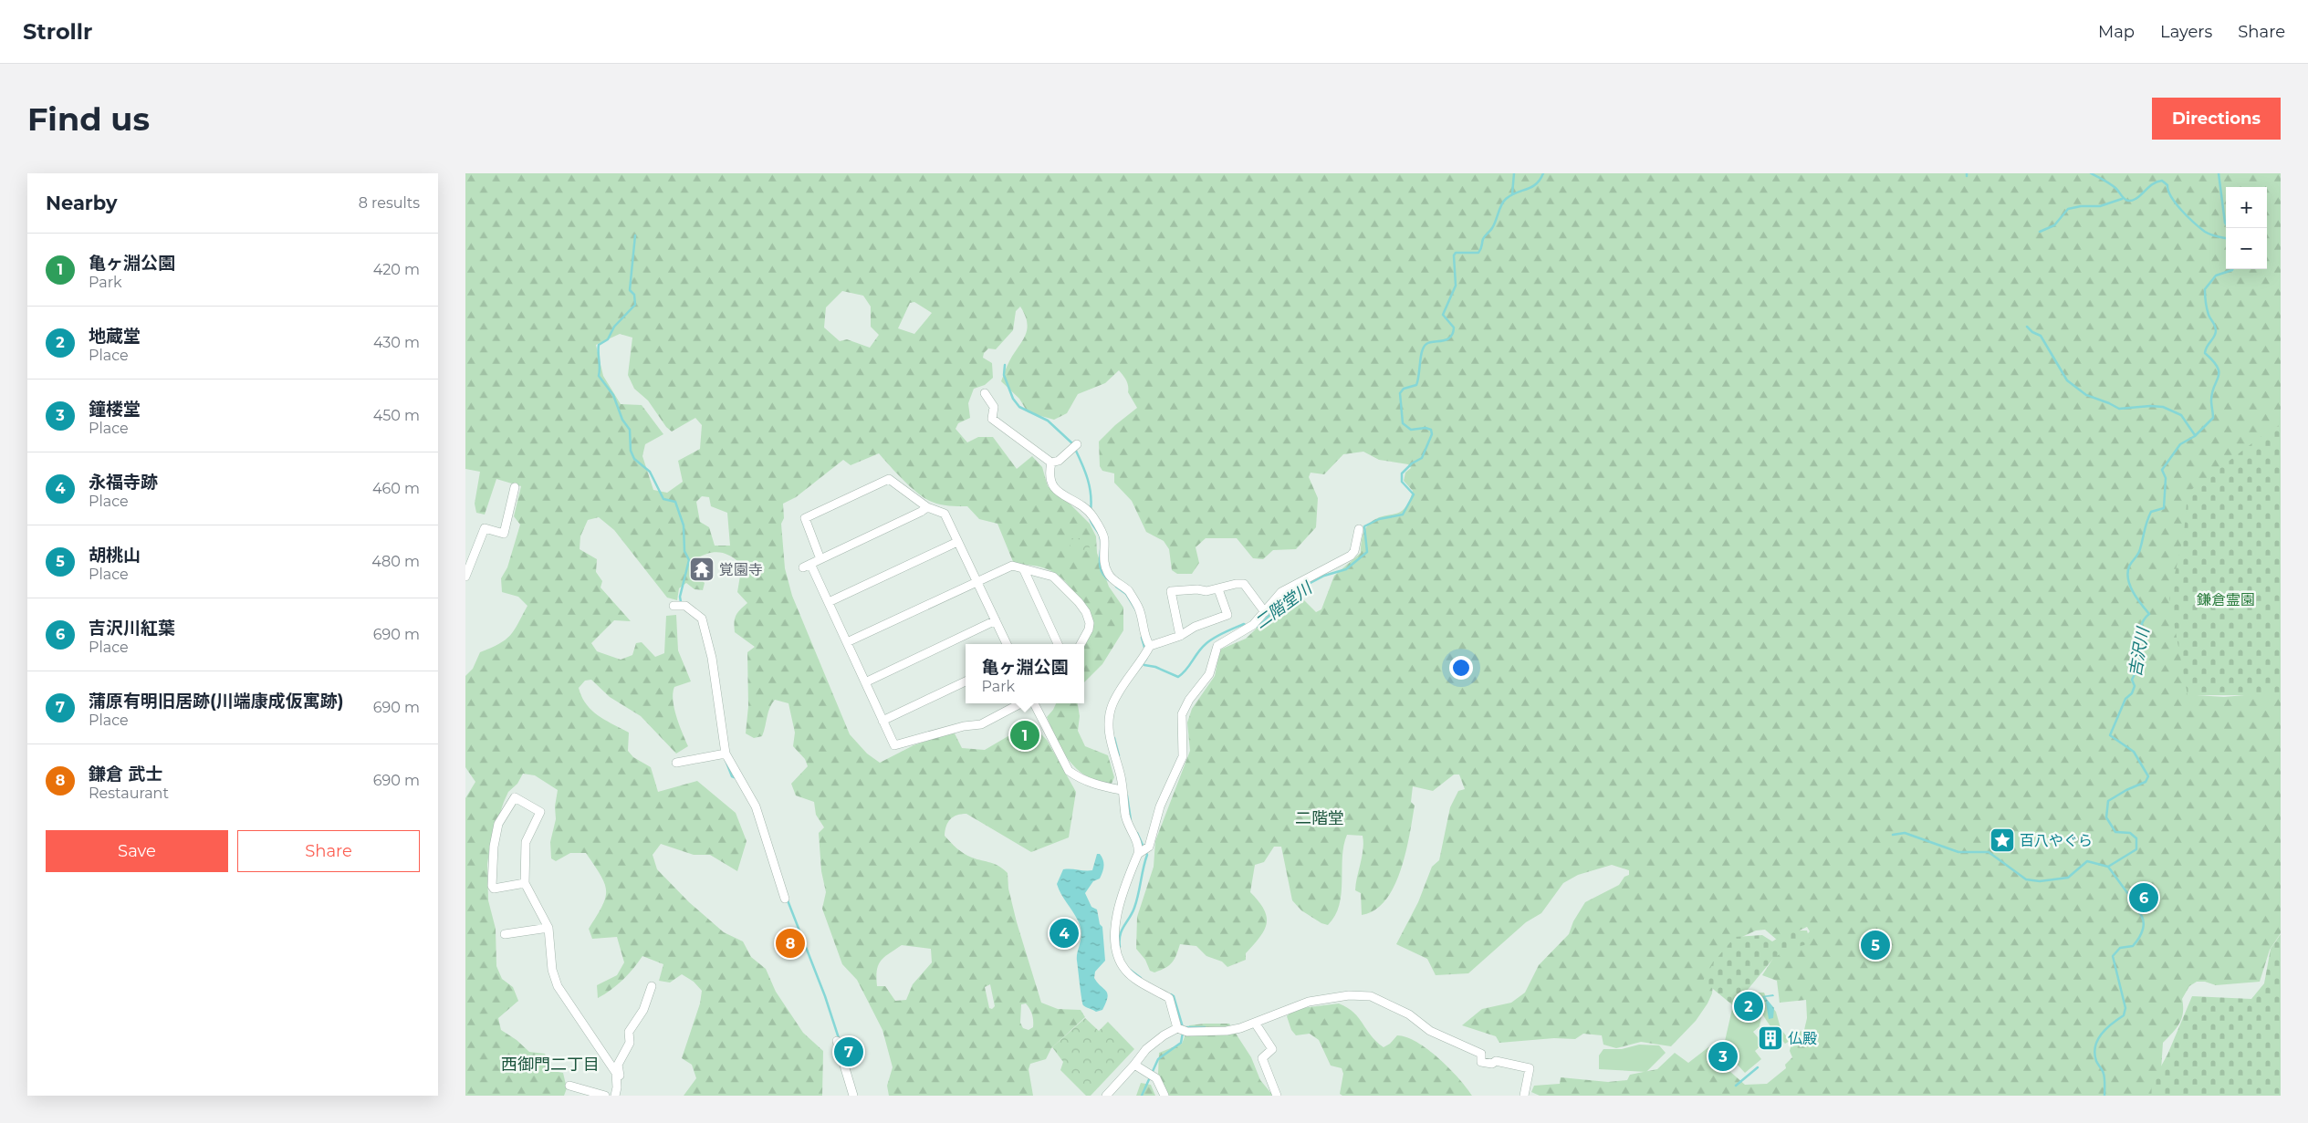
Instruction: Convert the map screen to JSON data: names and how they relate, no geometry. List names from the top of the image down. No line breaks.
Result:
{"districts":["二階堂","西御門二丁目"],"water":["二階堂川","吉沢川"],"parks":["鎌倉霊園"],"places":{"temple":["覚園寺"],"place":["百八やぐら"],"building":["仏殿"]},"page":{"header":"Strollr","nav":["Map","Layers","Share"],"buttons":["Directions",["Save","Share"]],"title":"Find us","heading":["Nearby","8 results"],"map_buttons":["+","−"],"list":[{"mark":"1","name":"亀ヶ淵公園","note":"Park","value":"420 m"},{"mark":"2","name":"地蔵堂","note":"Place","value":"430 m"},{"mark":"3","name":"鐘楼堂","note":"Place","value":"450 m"},{"mark":"4","name":"永福寺跡","note":"Place","value":"460 m"},{"mark":"5","name":"胡桃山","note":"Place","value":"480 m"},{"mark":"6","name":"吉沢川紅葉","note":"Place","value":"690 m"},{"mark":"7","name":"蒲原有明旧居跡(川端康成仮寓跡)","note":"Place","value":"690 m"},{"mark":"8","name":"鎌倉 武士","note":"Restaurant","value":"690 m"}],"popup":["亀ヶ淵公園","Park"],"pins":["1","6","4","8","5","2","7","3"]}}
